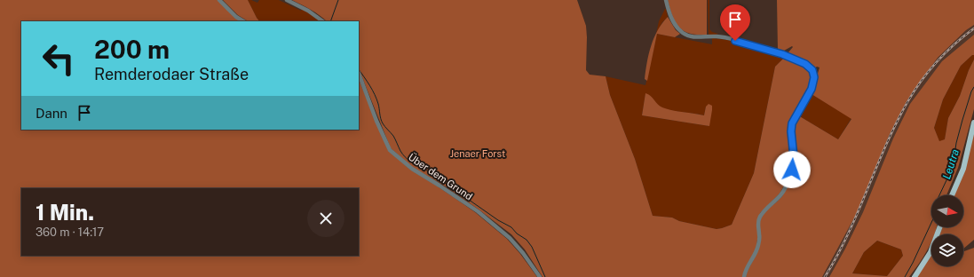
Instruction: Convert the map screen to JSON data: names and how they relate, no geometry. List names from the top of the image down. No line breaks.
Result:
{"streets":{"street":["Über dem Grund"]},"water":["Leutra"],"parks":["Jenaer Forst"],"north":"right","page":{"turn":["200 m","Remderodaer Straße"],"then":"Dann","heading":["1 Min.","360 m · 14:17"]}}
